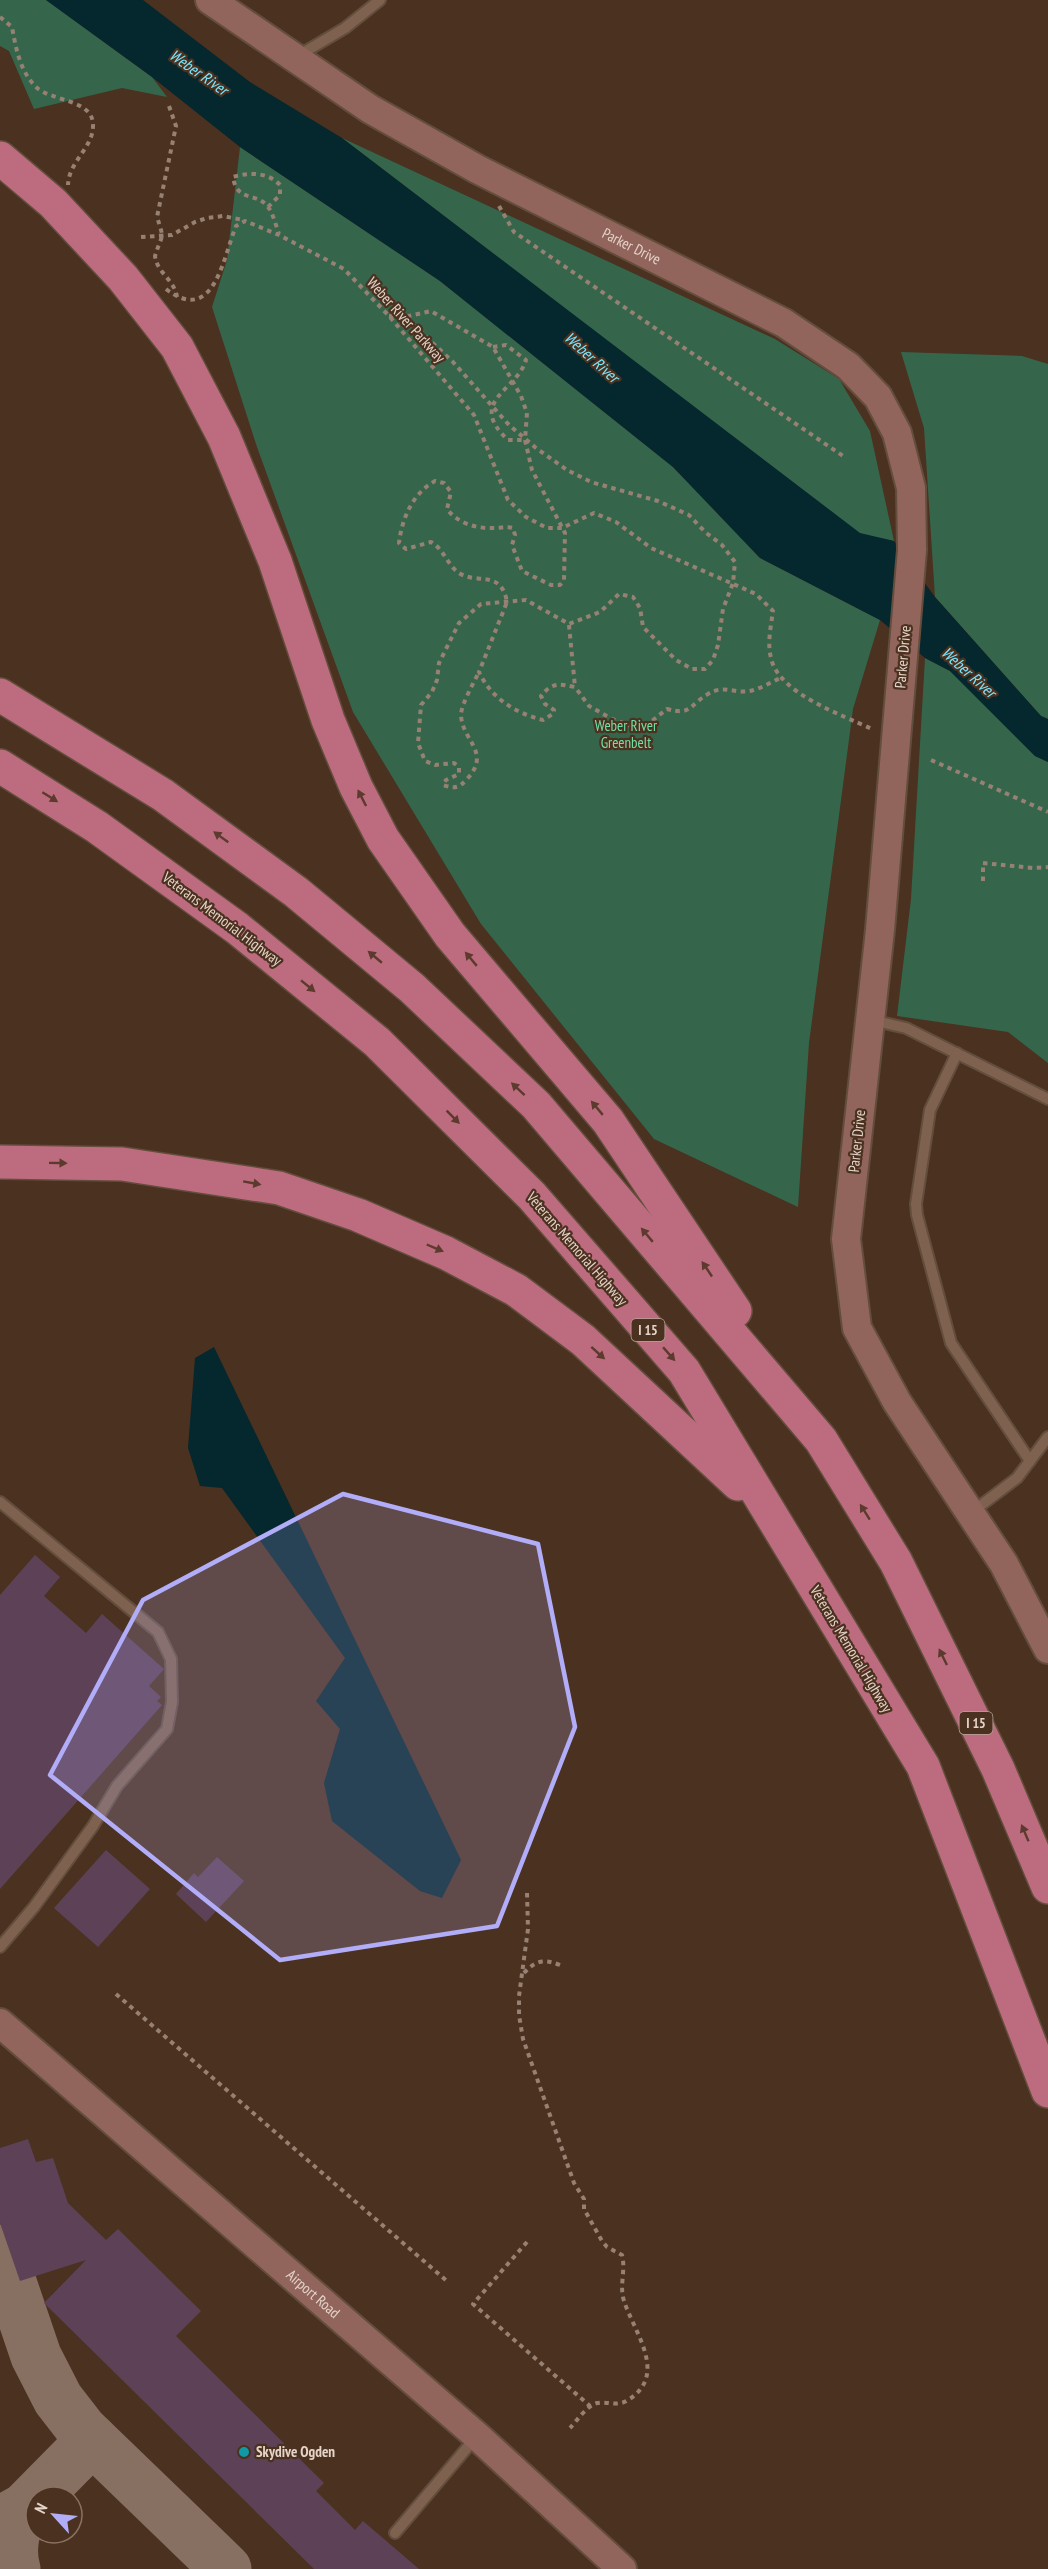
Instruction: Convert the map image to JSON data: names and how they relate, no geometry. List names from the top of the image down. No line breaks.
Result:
{"streets":{"highway":["Veterans Memorial Highway","I 15"],"street":["Parker Drive","Airport Road"],"path":["Weber River Parkway"]},"water":["Weber River"],"parks":["Weber River Greenbelt"],"places":["Skydive Ogden"],"north":"top left"}
